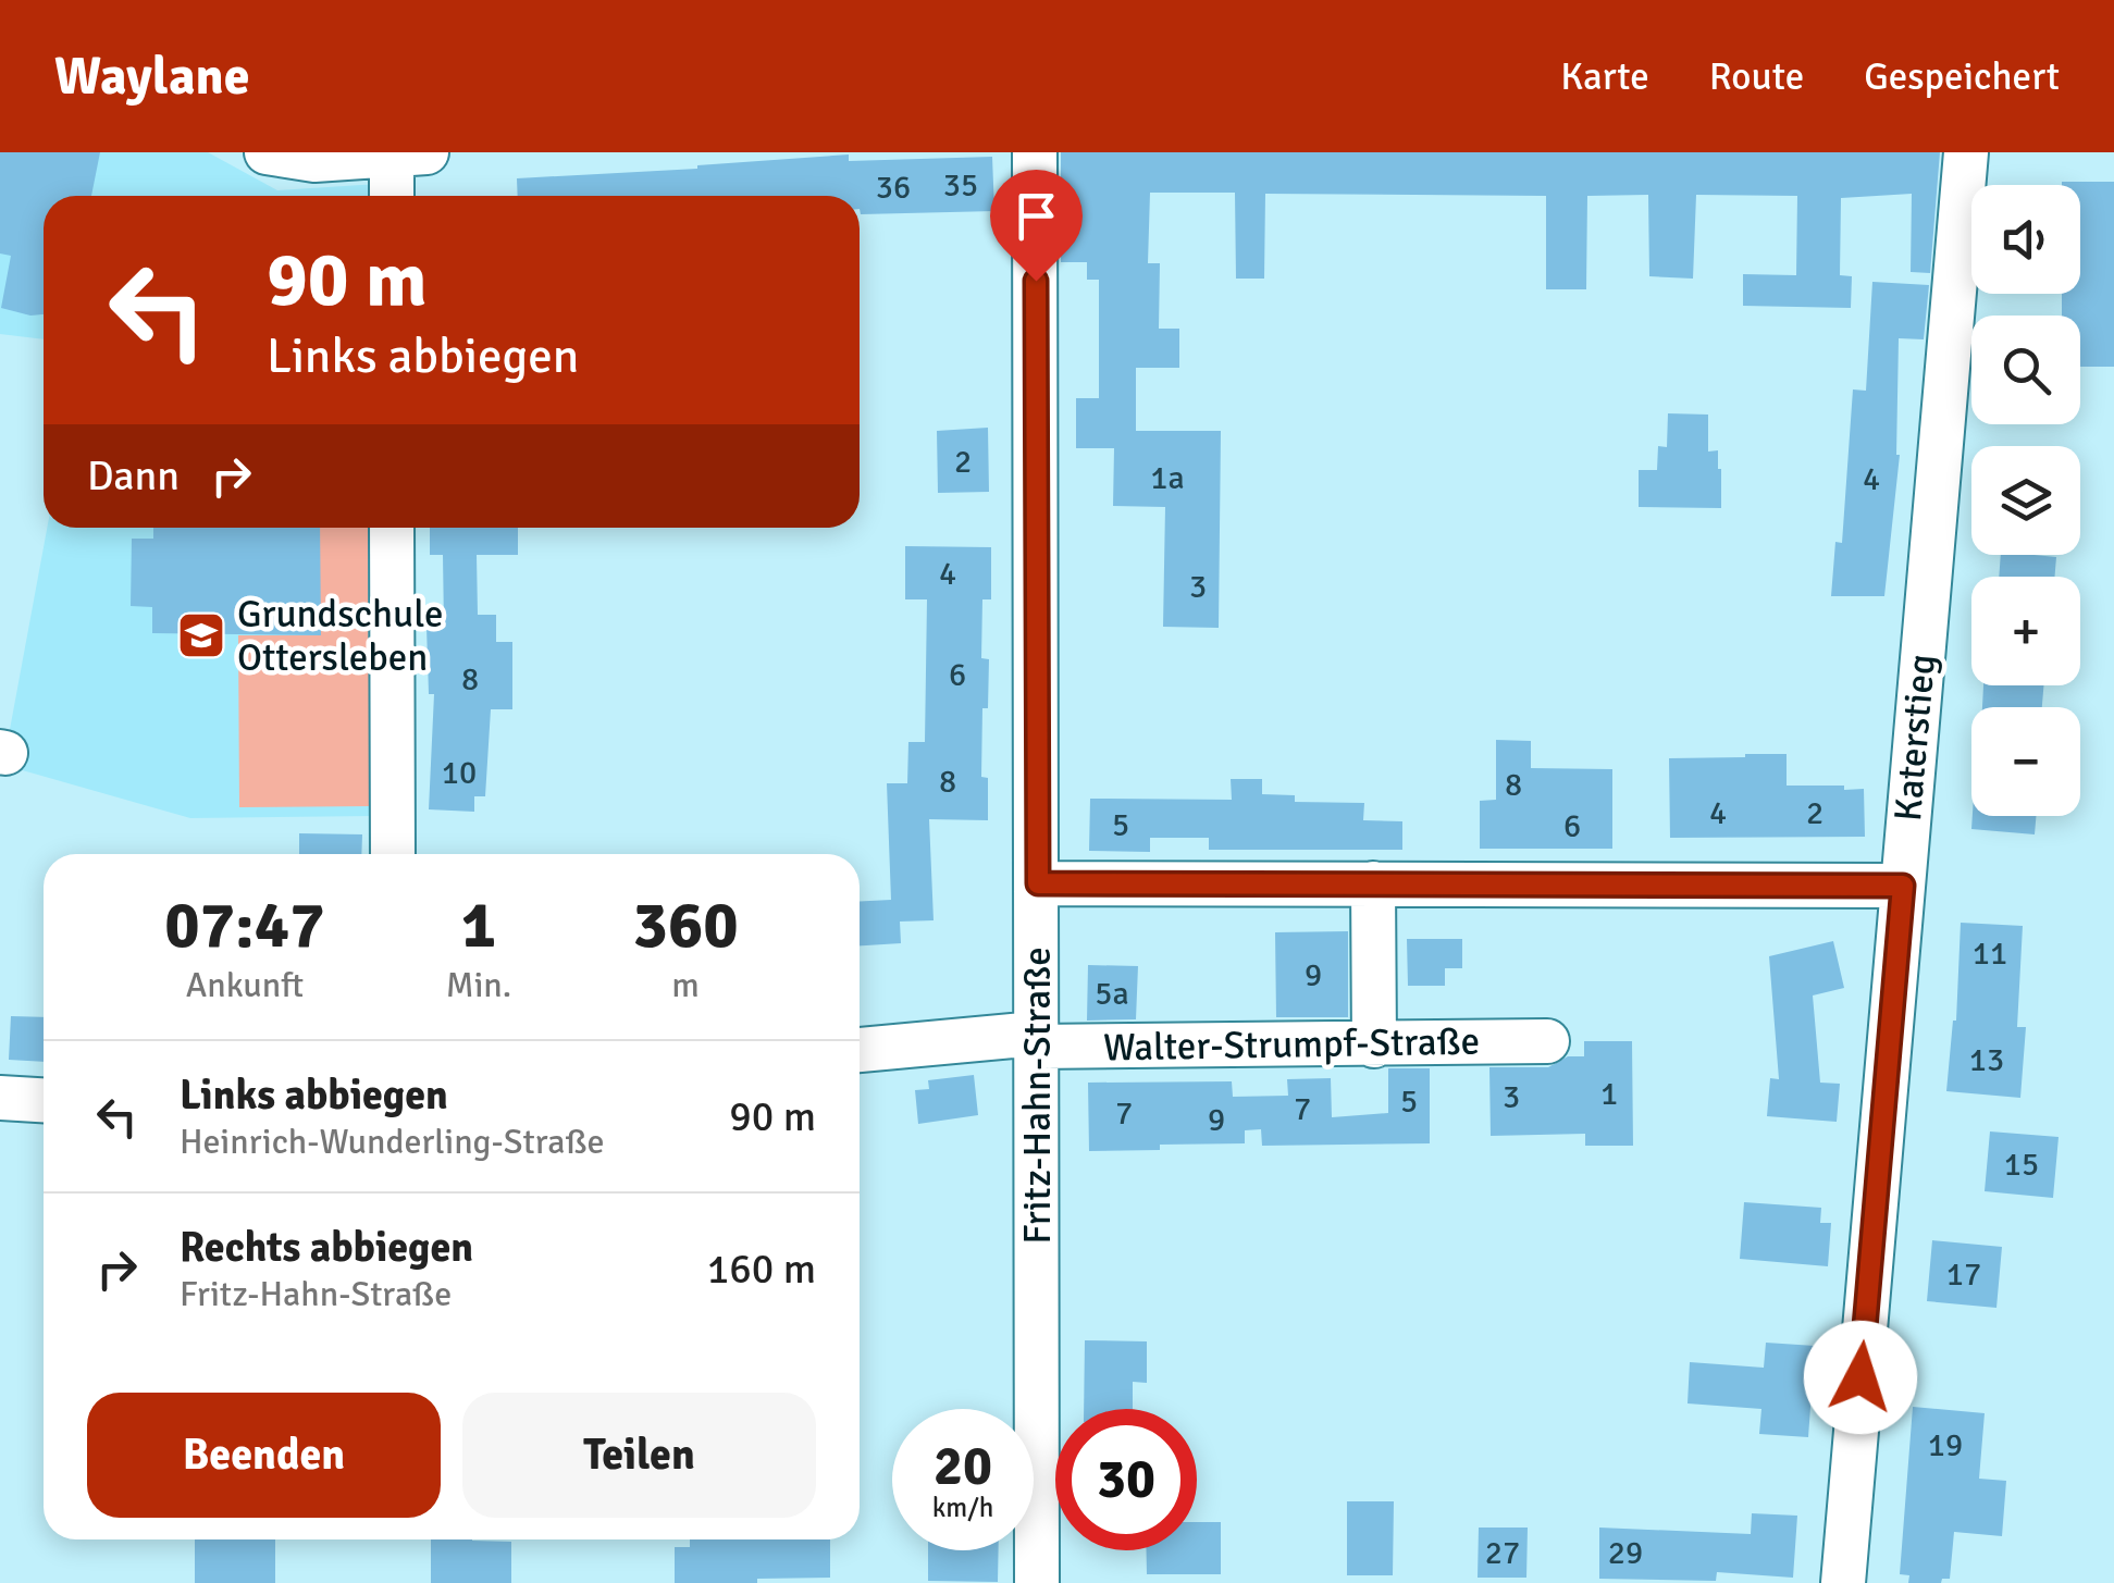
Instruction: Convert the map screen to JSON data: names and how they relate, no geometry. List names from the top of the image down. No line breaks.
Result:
{"streets":{"street":["Katerstieg","Walter-Strumpf-Straße","Fritz-Hahn-Straße"]},"crossings":[["Walter-Strumpf-Straße","Fritz-Hahn-Straße"]],"places":{"school or university":["Grundschule Ottersleben"]},"house_numbers":["35","36","2","1a","4","4","3","6","8","10","8","8","4","2","5","6","11","9","5a","13","1","3","5","7","7","9","15","17","19","27","29"],"page":{"header":"Waylane","nav":["Karte","Route","Gespeichert"],"map_buttons":["+","−"],"turn":["90 m","Links abbiegen"],"then":"Dann","eta":["07:47","Ankunft","1","Min.","360","m"],"list":[{"name":"Links abbiegen","note":"Heinrich-Wunderling-Straße","value":"90 m"},{"name":"Rechts abbiegen","note":"Fritz-Hahn-Straße","value":"160 m"}],"buttons":["Beenden","Teilen"],"speed":"20 km/h","limit":"30"}}
